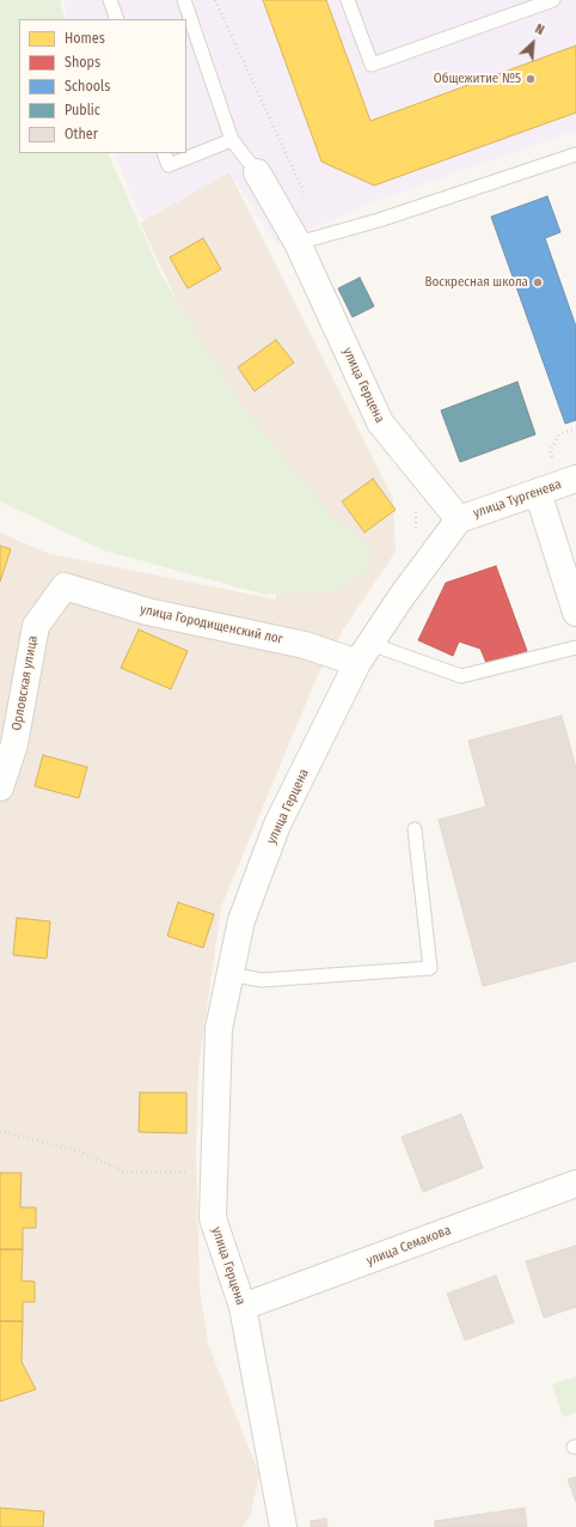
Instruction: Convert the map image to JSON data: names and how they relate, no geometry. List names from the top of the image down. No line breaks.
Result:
{"streets":{"street":["улица Герцена","улица Тургенева","улица Городищенский лог","Орловская улица","улица Семакова"]},"crossings":[["улица Герцена","улица Тургенева"],["улица Герцена","улица Городищенский лог"],["улица Герцена","улица Семакова"],["улица Городищенский лог","Орловская улица"]],"places":["Общежитие №5","Воскресная школа"],"legend":["Homes","Shops","Schools","Public","Other"],"north":"top right"}
